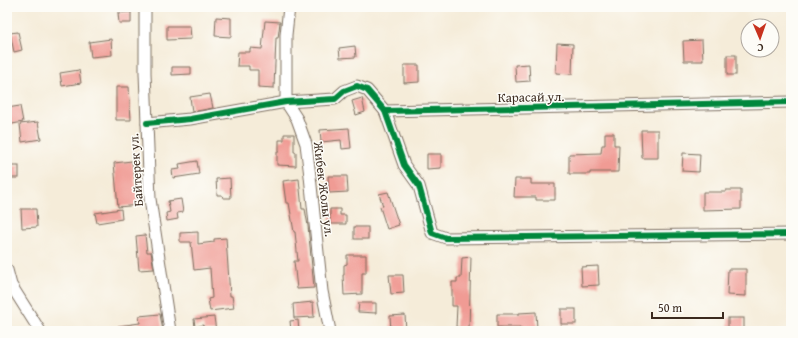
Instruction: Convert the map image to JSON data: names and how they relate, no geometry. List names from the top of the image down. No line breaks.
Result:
{"streets":{"street":["Карасай ул.","Байтерек ул.","Жибек Жолы ул."]},"scale_bar":"50 m","north":"bottom"}
